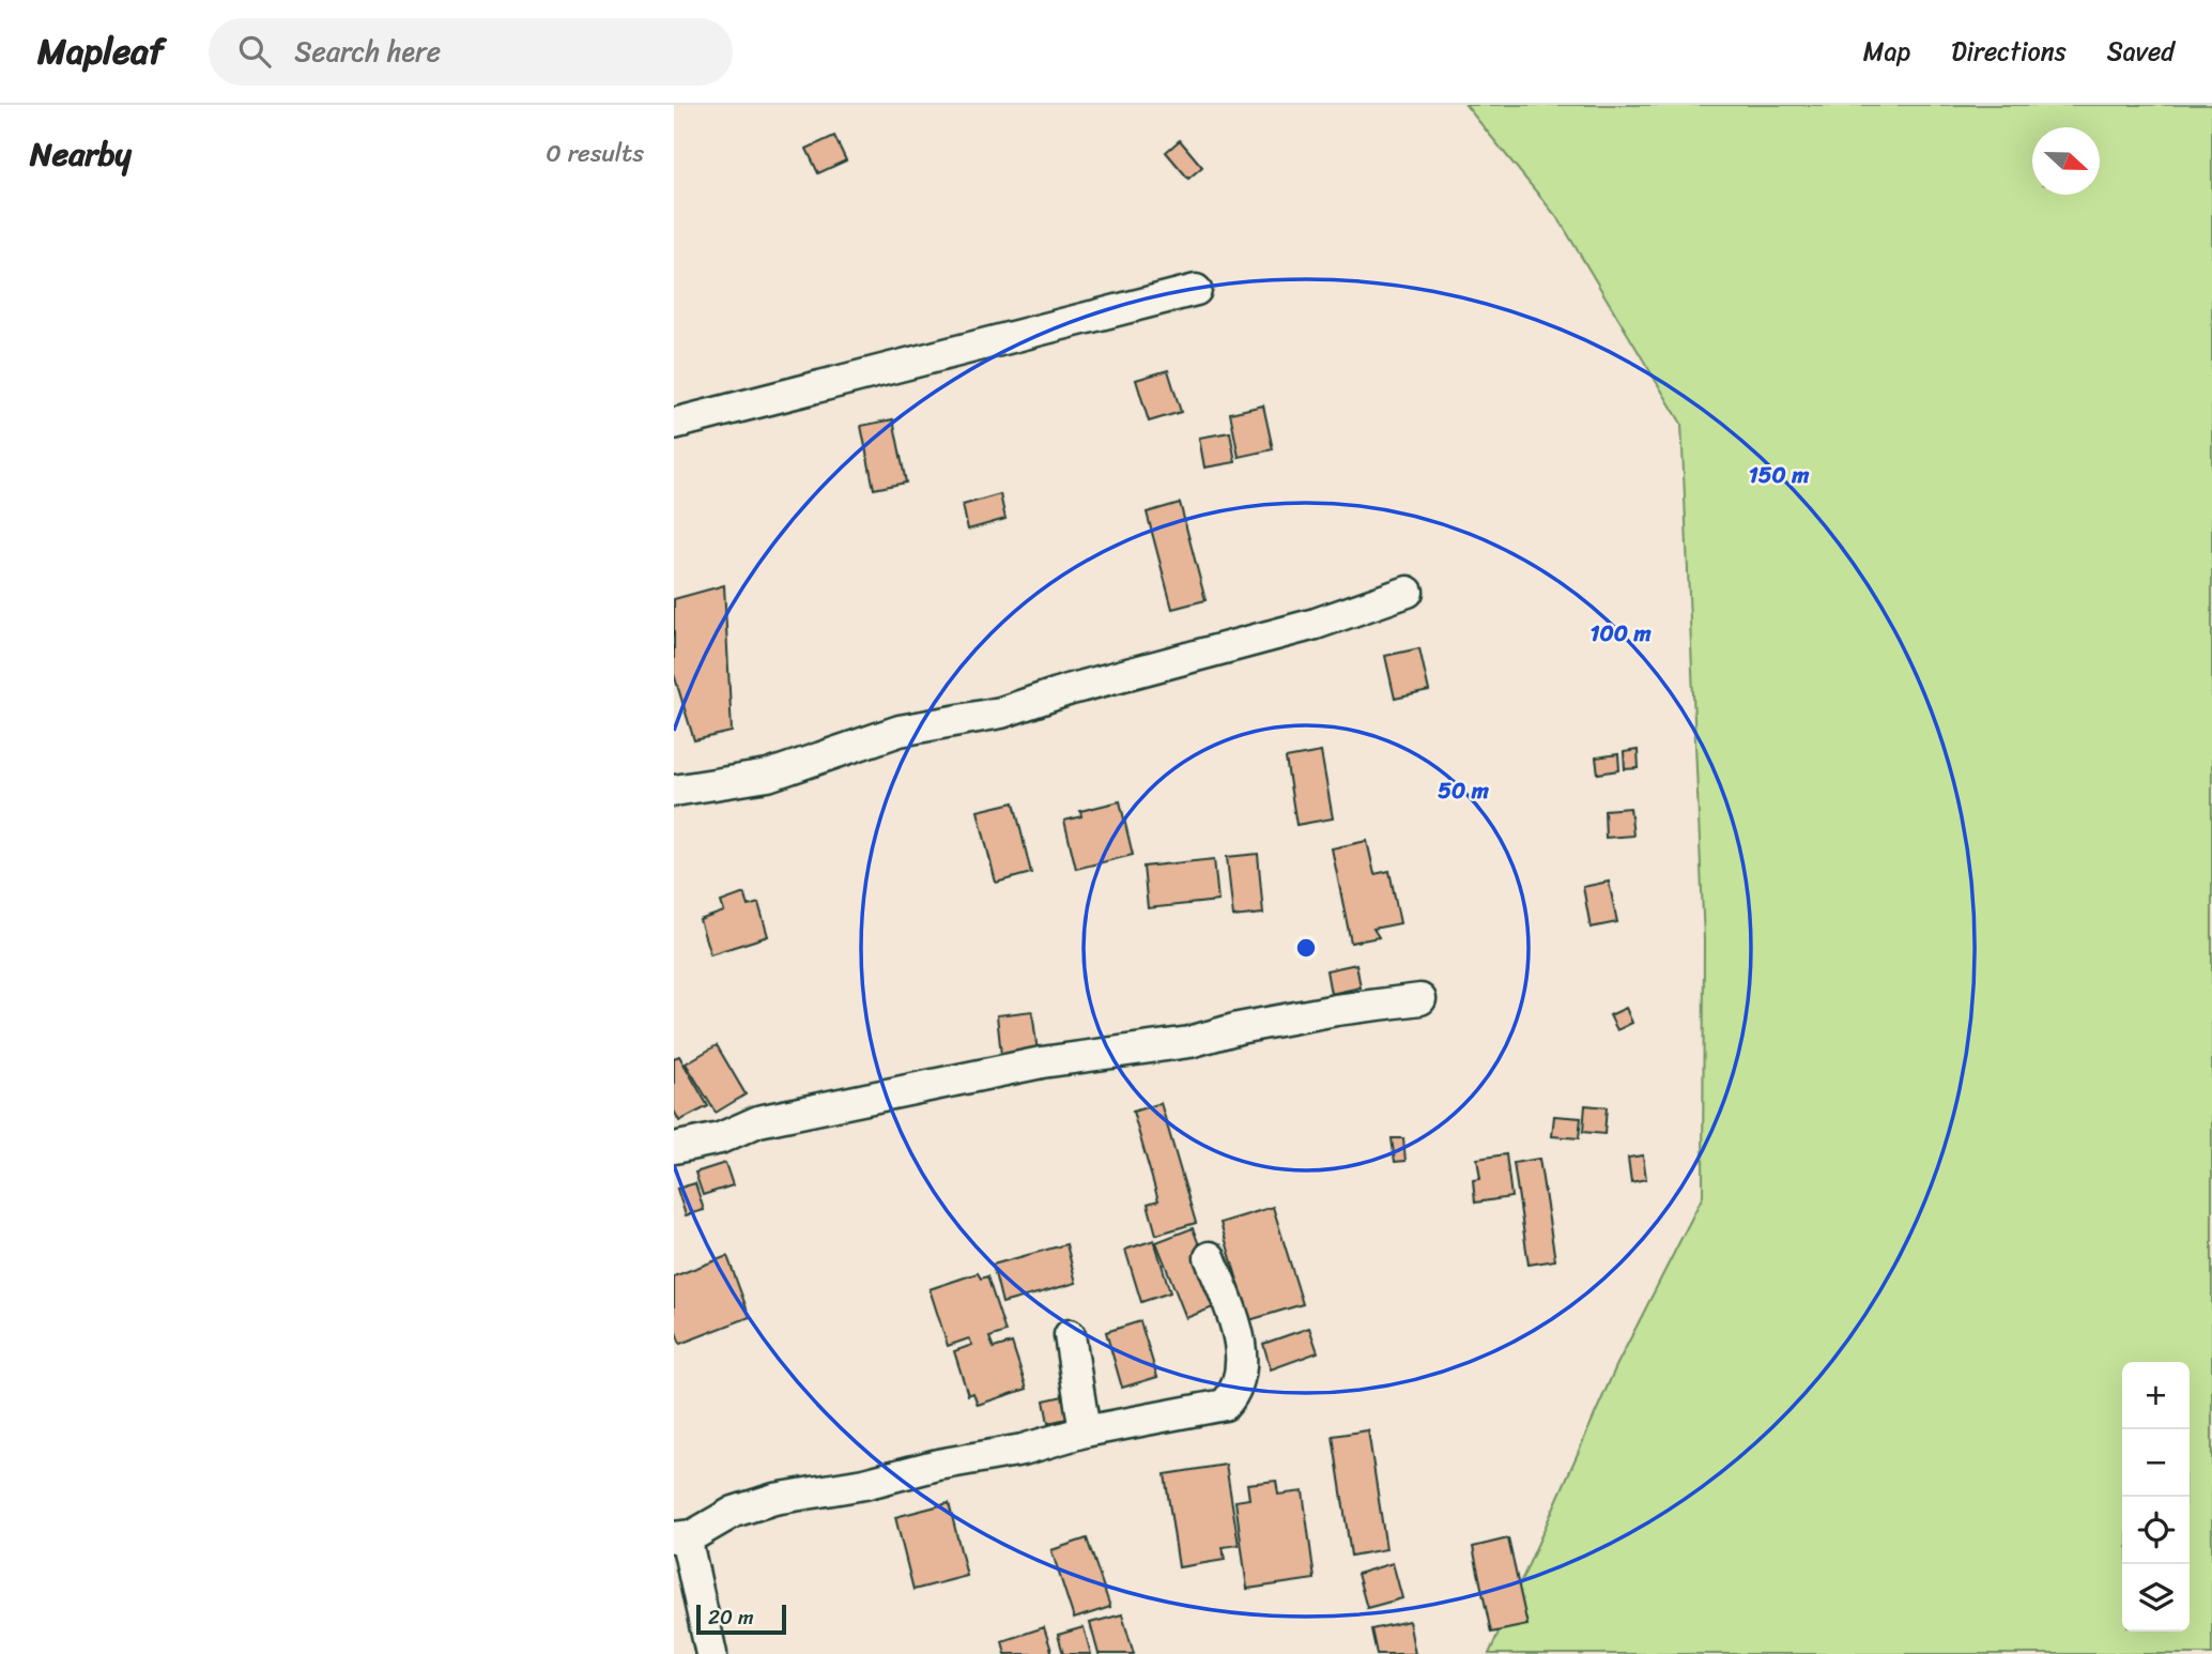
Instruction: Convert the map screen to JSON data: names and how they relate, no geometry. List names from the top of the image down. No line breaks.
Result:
{"scale_bar":"20 m","north":"right","page":{"header":"Mapleaf","search":"Search here","nav":["Map","Directions","Saved"],"heading":["Nearby","0 results"],"map_buttons":["+","−"],"scale":"20 m"},"rings":["150 m","100 m","50 m"]}
